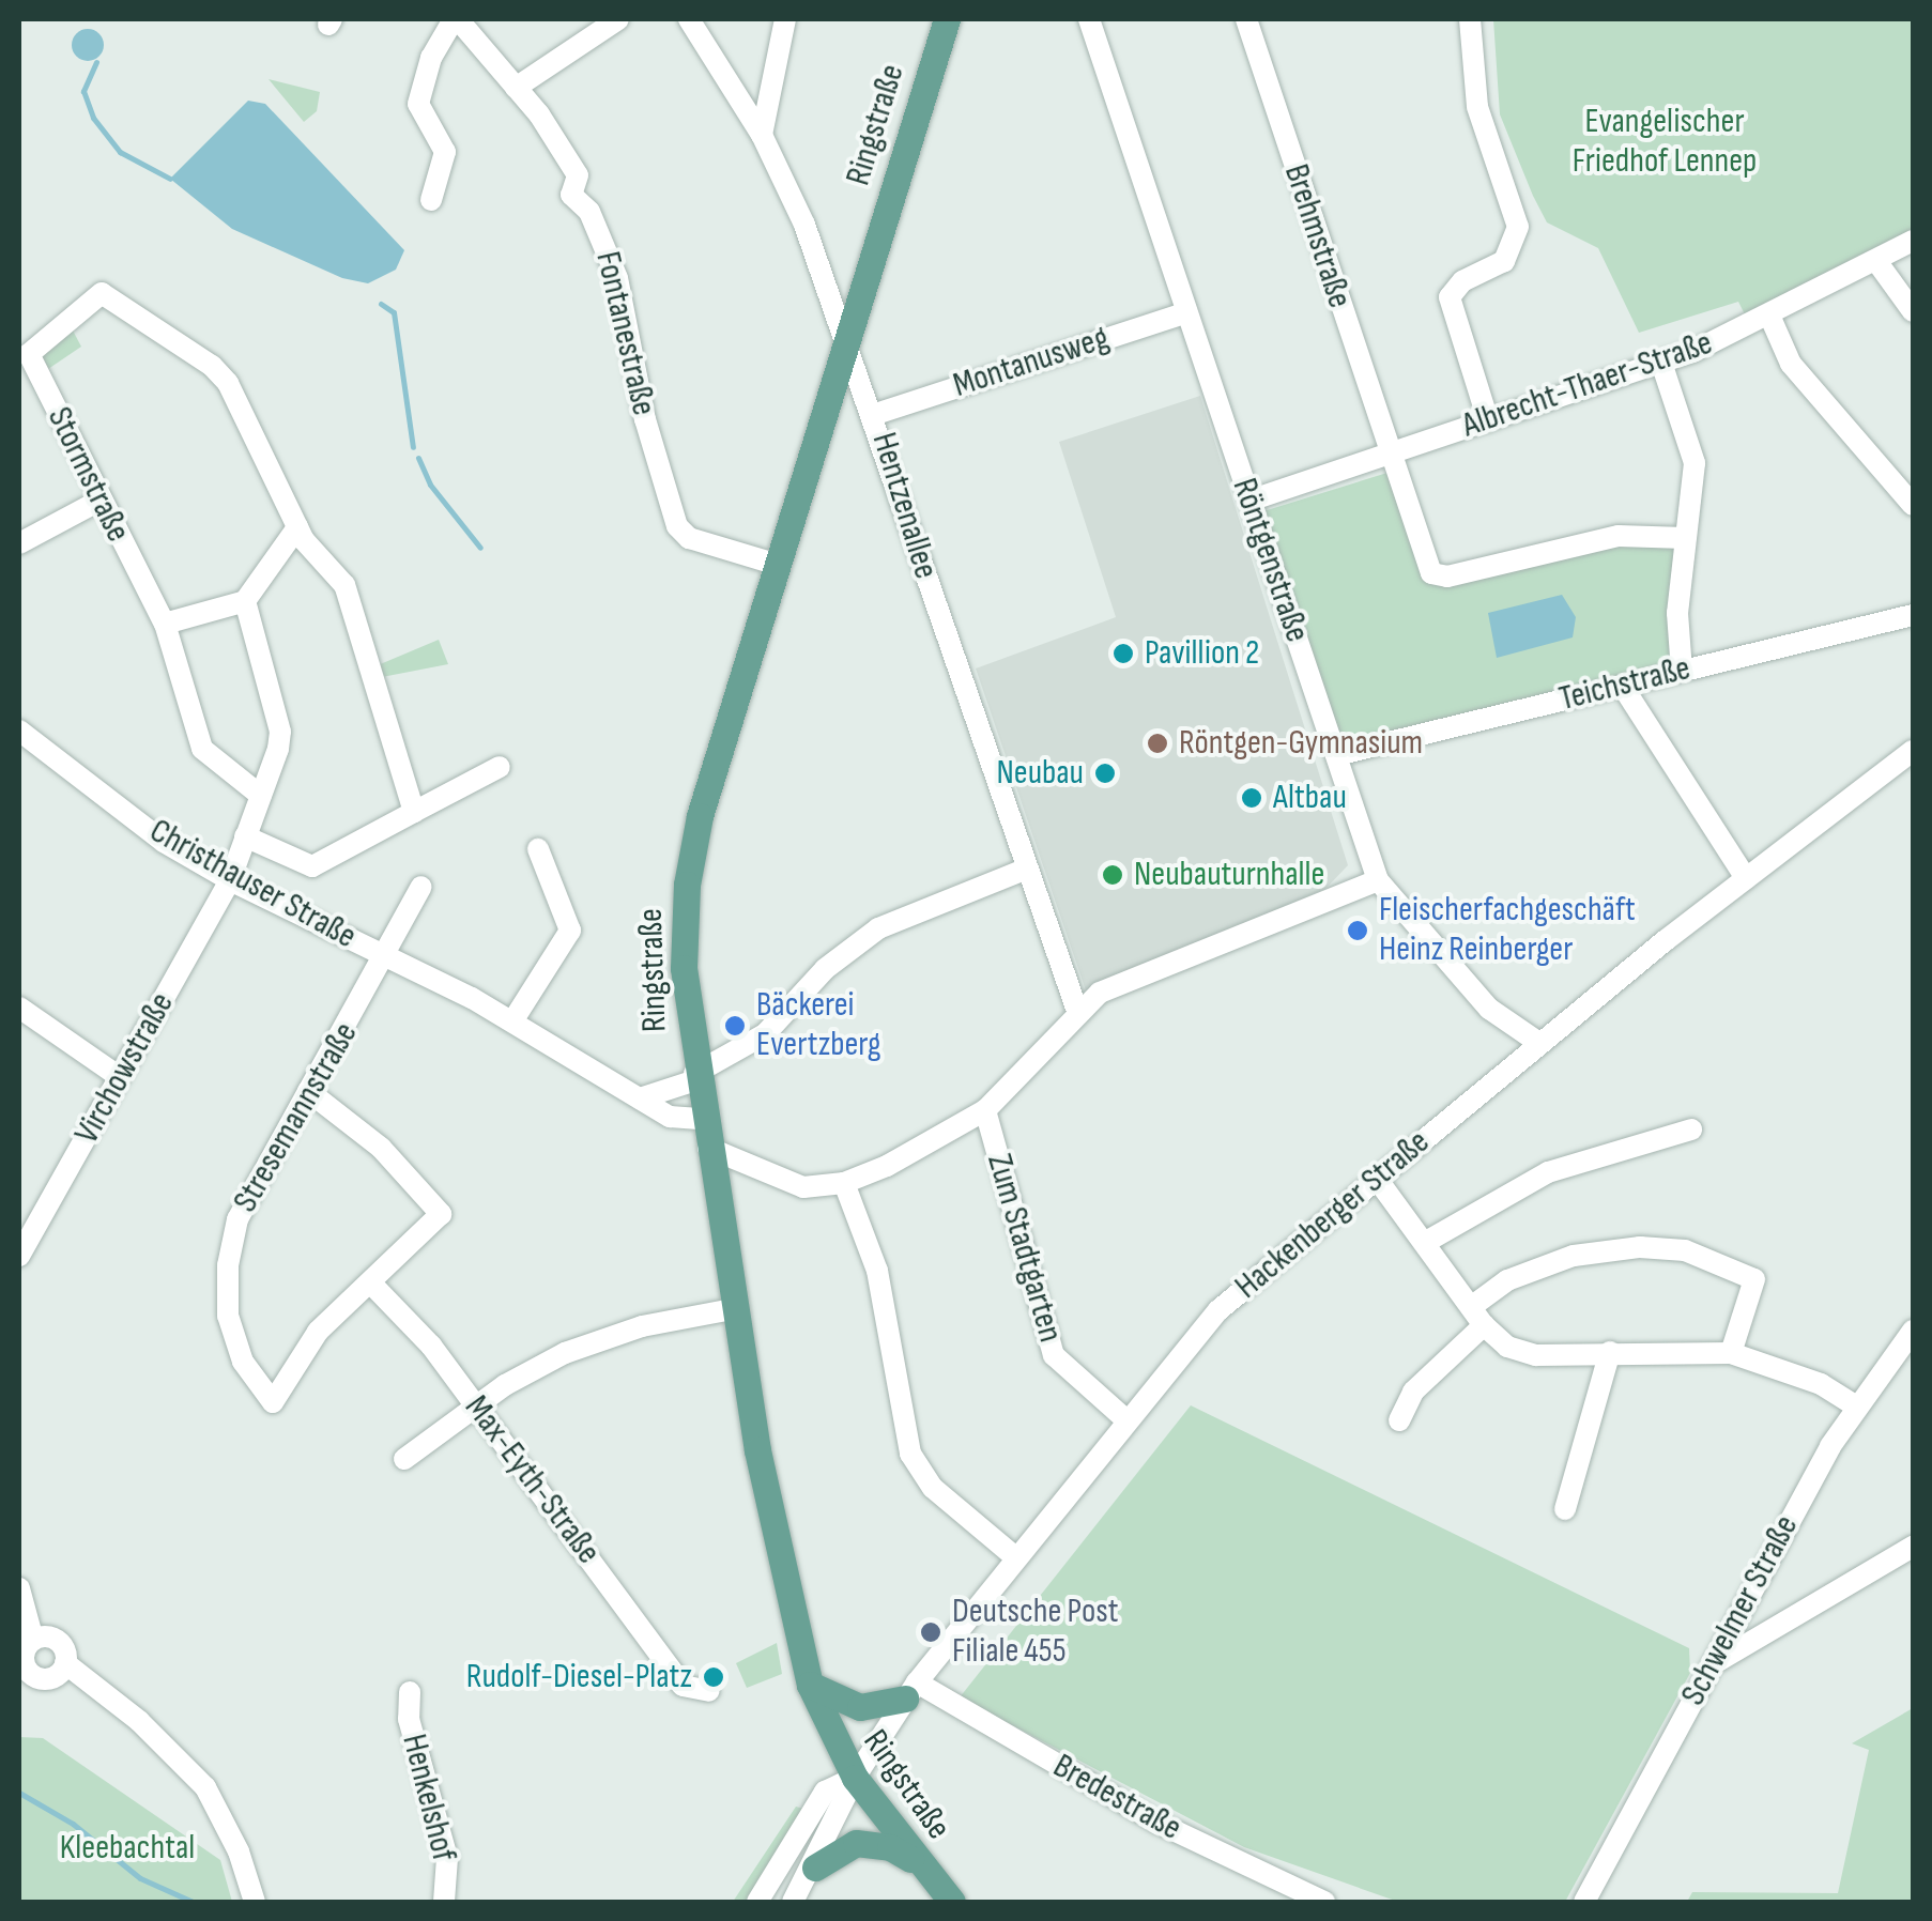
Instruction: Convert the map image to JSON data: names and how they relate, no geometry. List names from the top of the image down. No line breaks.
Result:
{"streets":{"main road":["Ringstraße"],"street":["Brehmstraße","Fontanestraße","Montanusweg","Albrecht-Thaer-Straße","Stormstraße","Hentzenallee","Röntgenstraße","Teichstraße","Christhauser Straße","Virchowstraße","Stresemannstraße","Hackenberger Straße","Zum Stadtgarten","Max-Eyth-Straße","Schwelmer Straße","Henkelshof","Bredestraße"]},"crossings":[["Ringstraße","Fontanestraße"],["Ringstraße","Hentzenallee"],["Ringstraße","Christhauser Straße"],["Ringstraße","Hackenberger Straße"],["Brehmstraße","Albrecht-Thaer-Straße"],["Montanusweg","Hentzenallee"],["Montanusweg","Röntgenstraße"],["Albrecht-Thaer-Straße","Röntgenstraße"],["Röntgenstraße","Teichstraße"],["Röntgenstraße","Hackenberger Straße"],["Christhauser Straße","Virchowstraße"],["Christhauser Straße","Stresemannstraße"],["Stresemannstraße","Max-Eyth-Straße"],["Hackenberger Straße","Zum Stadtgarten"],["Hackenberger Straße","Bredestraße"]],"parks":["Evangelischer Friedhof Lennep","Kleebachtal"],"places":["Pavillion 2","Röntgen-Gymnasium","Neubau","Altbau","Neubauturnhalle","Fleischerfachgeschäft Heinz Reinberger","Bäckerei Evertzberg","Deutsche Post Filiale 455","Rudolf-Diesel-Platz"]}
